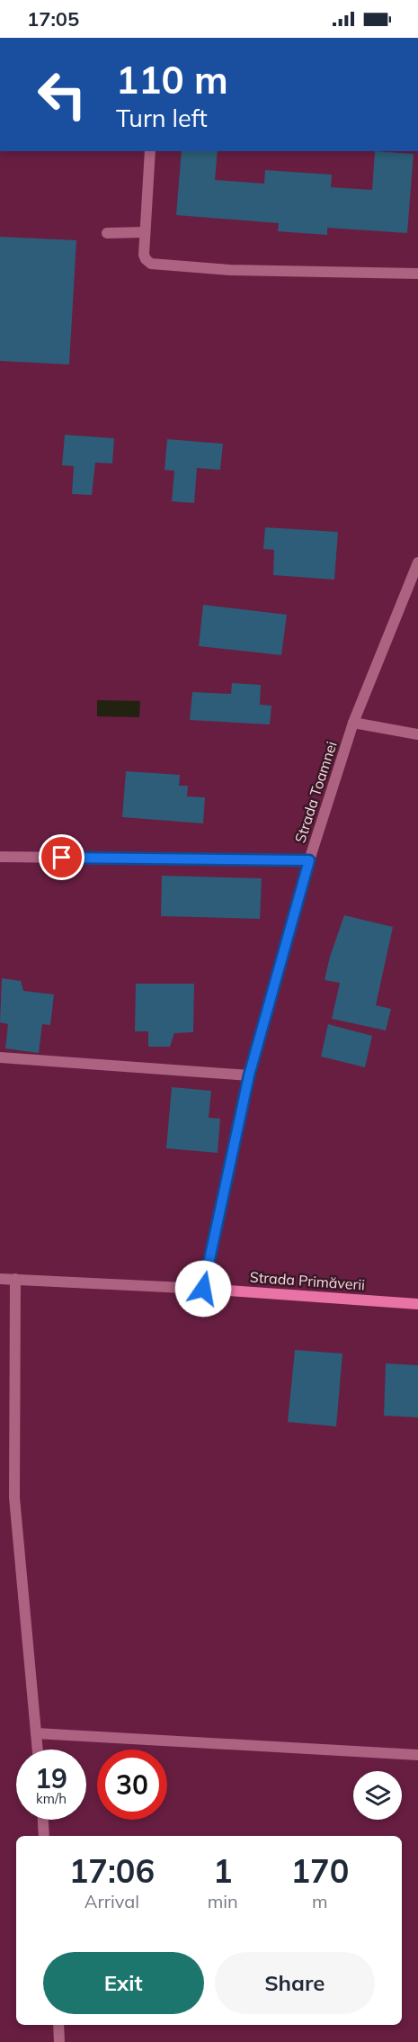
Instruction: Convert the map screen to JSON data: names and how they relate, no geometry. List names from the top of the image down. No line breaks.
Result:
{"streets":{"main road":["Strada Primăverii"],"street":["Strada Toamnei"]},"crossings":[["Strada Toamnei","Strada Primăverii"]],"page":{"status":"17:05","turn":["110 m","Turn left"],"speed":"19 km/h","limit":"30","eta":["17:06","Arrival","1","min","170","m"],"buttons":["Exit","Share"]}}
